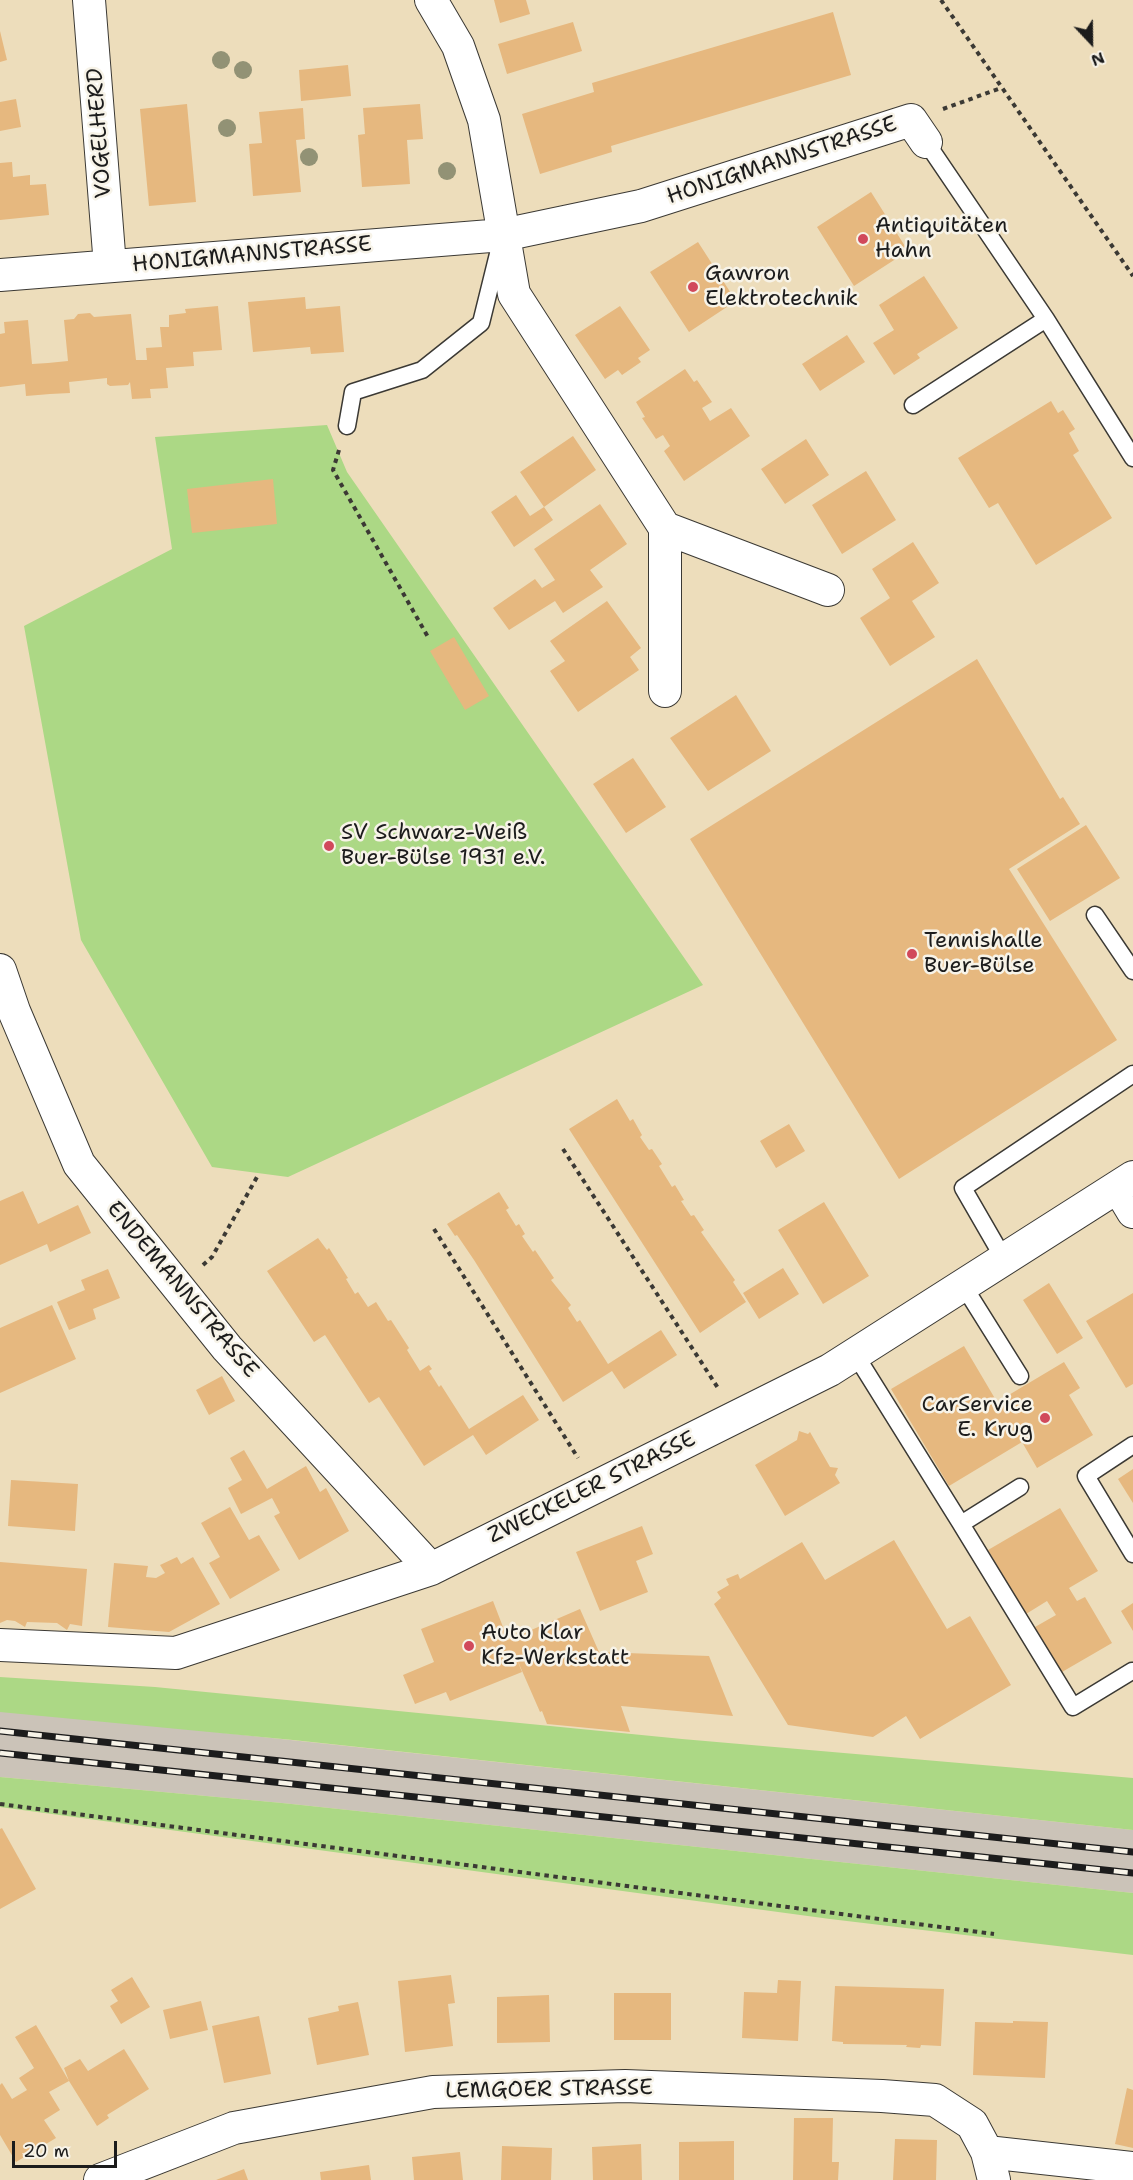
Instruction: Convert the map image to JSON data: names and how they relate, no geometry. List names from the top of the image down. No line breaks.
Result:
{"streets":{"street":["VOGELHERD","HONIGMANNSTRASSE","ENDEMANNSTRASSE","ZWECKELER STRASSE","LEMGOER STRASSE"]},"crossings":[["VOGELHERD","HONIGMANNSTRASSE"],["ENDEMANNSTRASSE","ZWECKELER STRASSE"]],"places":["Antiquitäten Hahn","Gawron Elektrotechnik","SV Schwarz-Weiß Buer-Bülse 1931 e.V.","Tennishalle Buer-Bülse","CarService E. Krug","Auto Klar Kfz-Werkstatt"],"scale_bar":"20 m","north":"bottom"}
